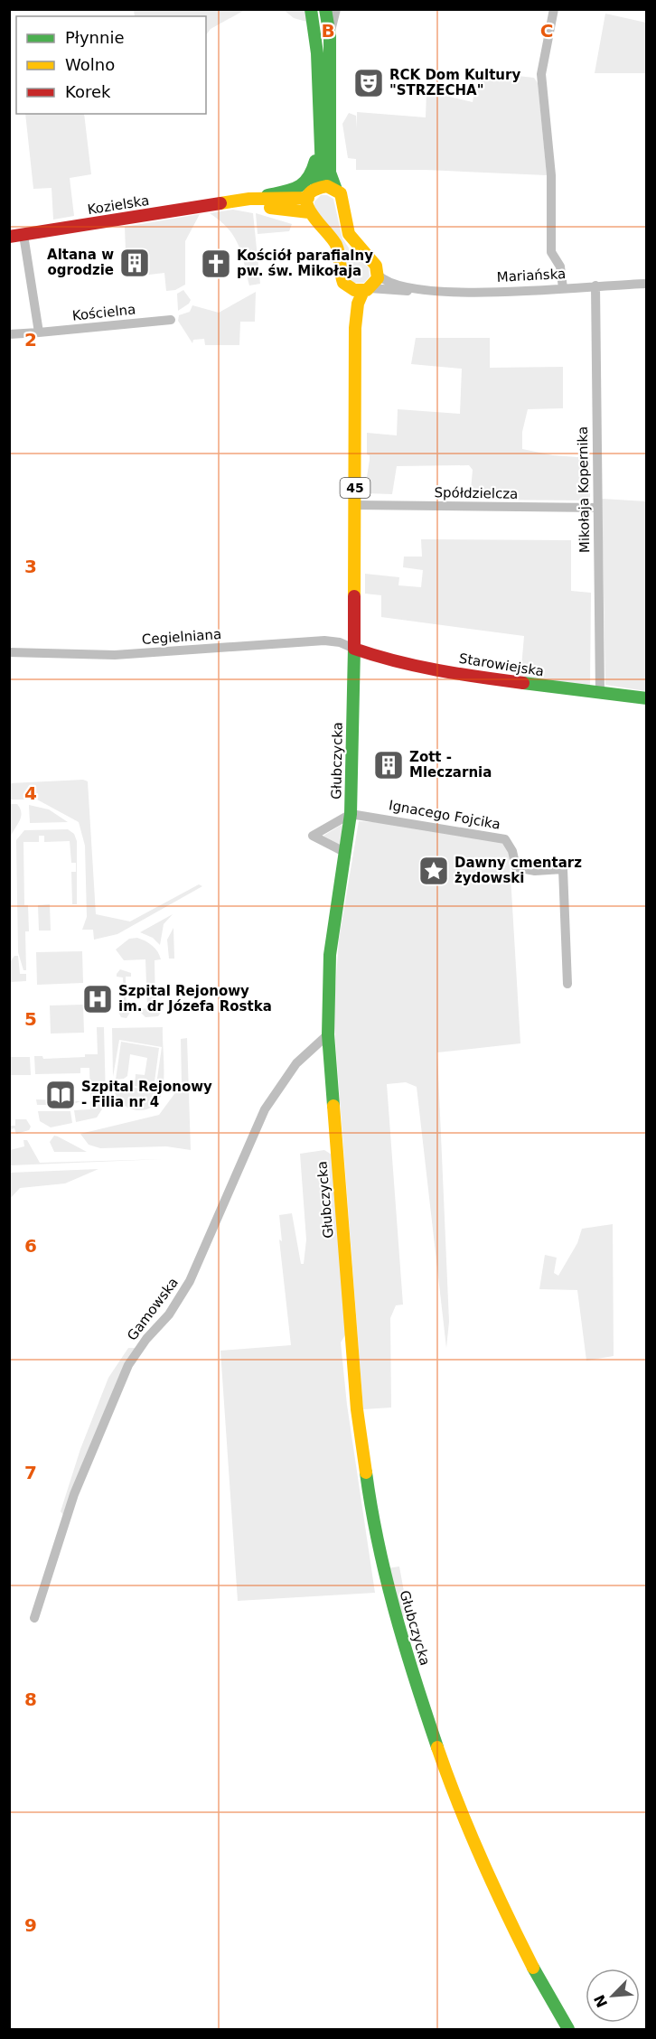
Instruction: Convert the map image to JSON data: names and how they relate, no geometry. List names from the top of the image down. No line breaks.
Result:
{"streets":{"main road":["Kozielska","45","Starowiejska","Głubczycka"],"street":["Mariańska","Kościelna","Mikołaja Kopernika","Spółdzielcza","Cegielniana","Ignacego Fojcika","Gamowska"]},"crossings":[["Kozielska","45"],["Mariańska","45"],["Mariańska","Mikołaja Kopernika"],["Mariańska","Głubczycka"],["45","Głubczycka"],["Mikołaja Kopernika","Spółdzielcza"],["Mikołaja Kopernika","Starowiejska"],["Spółdzielcza","Głubczycka"],["Cegielniana","Starowiejska"],["Cegielniana","Głubczycka"],["Starowiejska","Głubczycka"],["Głubczycka","Ignacego Fojcika"],["Głubczycka","Gamowska"]],"places":{"theatre":["RCK Dom Kultury \"STRZECHA\""],"building":["Altana w ogrodzie","Zott - Mleczarnia"],"church":["Kościół parafialny pw. św. Mikołaja"],"place":["Dawny cmentarz żydowski"],"hospital":["Szpital Rejonowy im. dr Józefa Rostka"],"library":["Szpital Rejonowy - Filia nr 4"]},"legend":["Płynnie","Wolno","Korek"],"north":"bottom left","grid":{"columns":["B","C"],"rows":["2","3","4","5","6","7","8","9"]}}
